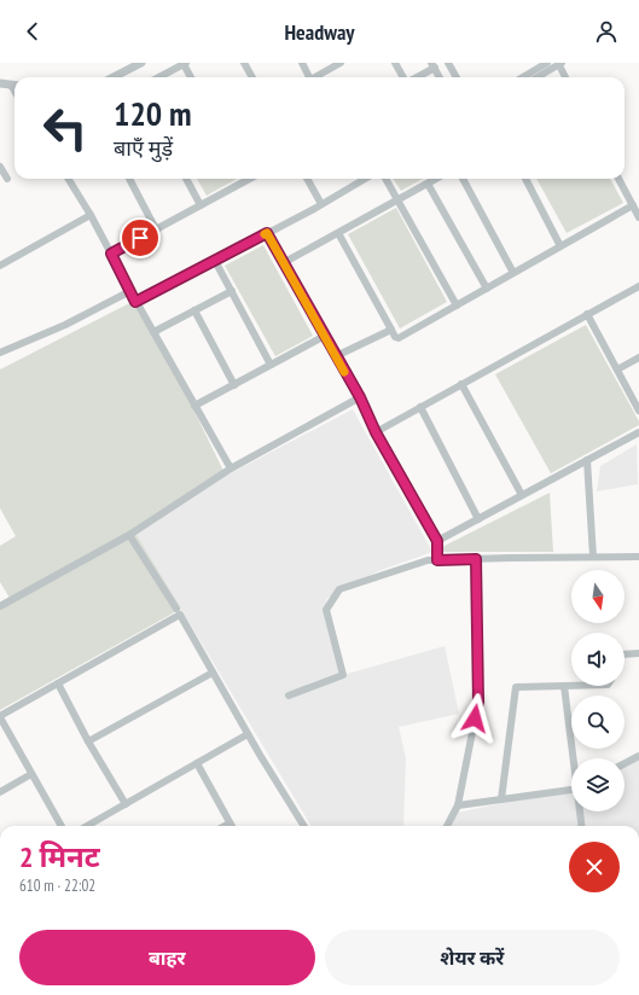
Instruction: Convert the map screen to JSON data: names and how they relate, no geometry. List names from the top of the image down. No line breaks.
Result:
{"north":"bottom","page":{"header":"Headway","turn":["120 m","बाएँ मुड़ें"],"heading":["2 मिनट","610 m · 22:02"],"buttons":["बाहर","शेयर करें"]}}
